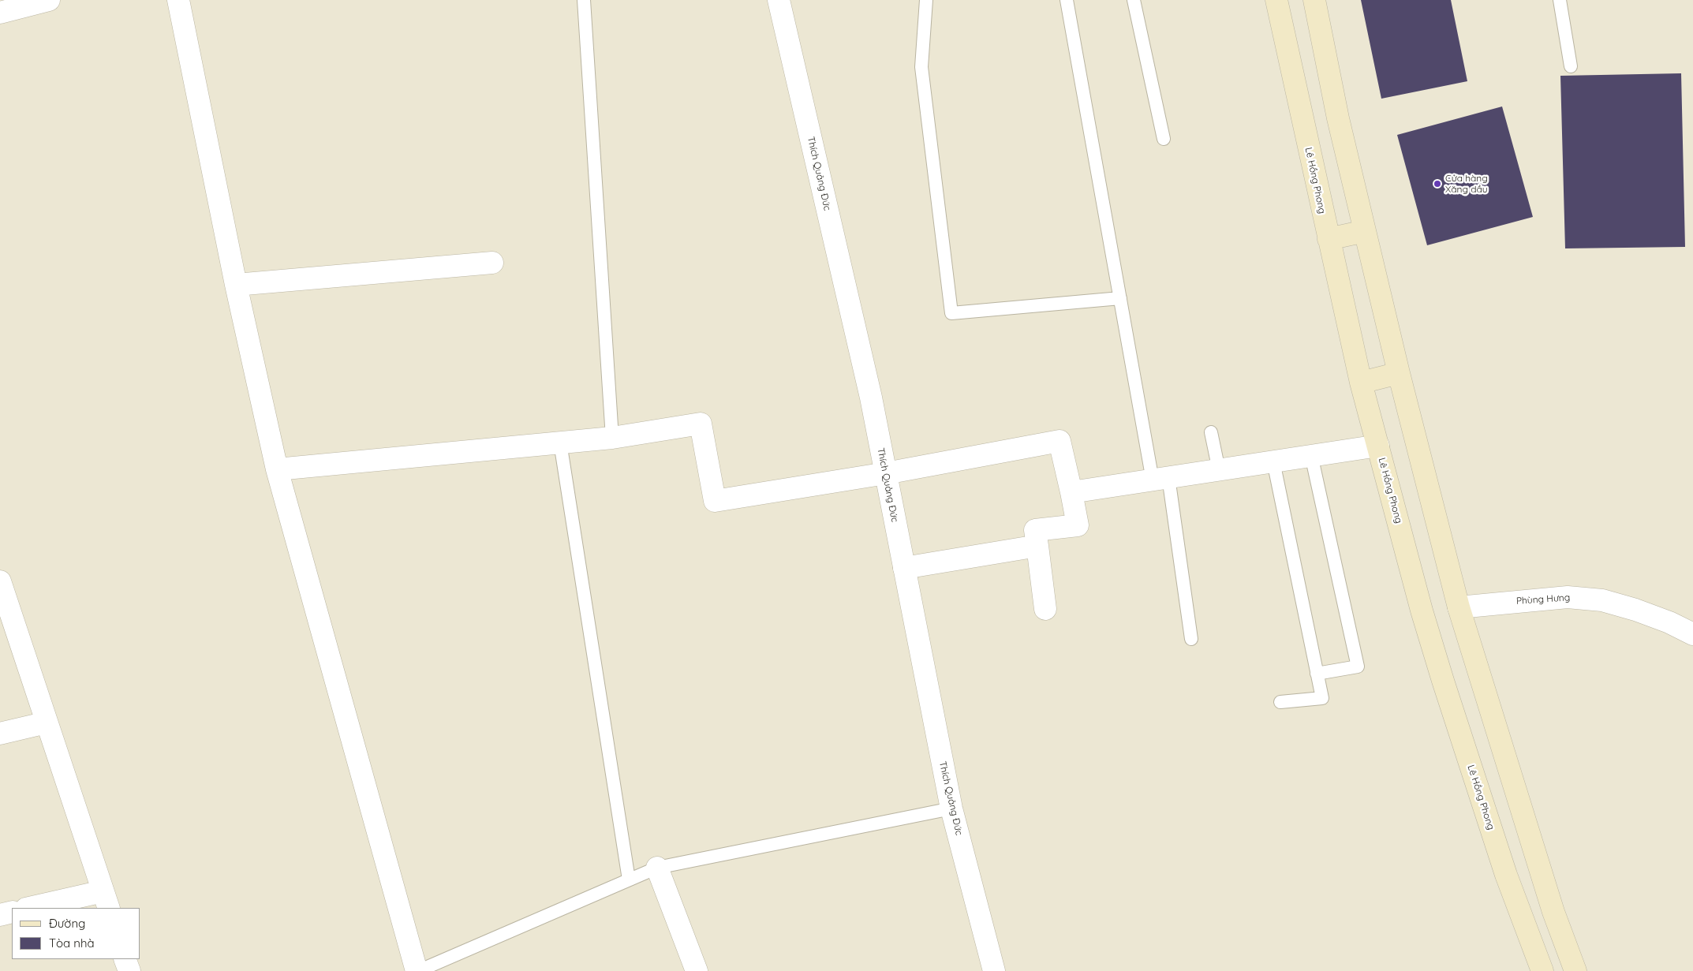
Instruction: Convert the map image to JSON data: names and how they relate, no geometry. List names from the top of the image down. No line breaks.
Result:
{"streets":{"main road":["Lê Hồng Phong"],"street":["Thích Quảng Đức","Phùng Hưng"]},"places":["Cửa hàng Xăng dầu"],"legend":["Đường","Tòa nhà"]}
